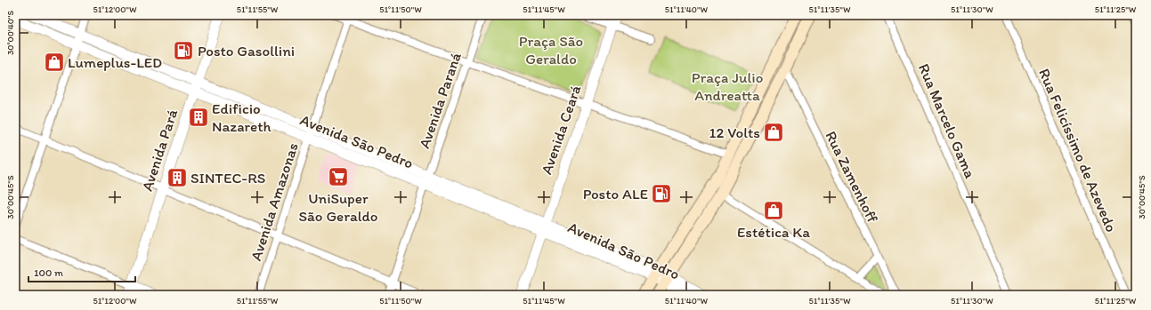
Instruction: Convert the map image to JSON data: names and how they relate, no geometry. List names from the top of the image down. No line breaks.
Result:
{"streets":{"street":["Avenida Paraná","Rua Marcelo Gama","Avenida Ceará","Avenida São Pedro","Avenida Pará","Rua Felicíssimo de Azevedo","Rua Zamenhoff","Avenida Amazonas"]},"crossings":[["Avenida Paraná","Avenida São Pedro"],["Avenida Ceará","Avenida São Pedro"],["Avenida São Pedro","Avenida Pará"],["Avenida São Pedro","Avenida Amazonas"]],"parks":["Praça São Geraldo","Praça Julio Andreatta"],"places":{"fuel station":["Posto Gasollini","Posto ALE"],"shop":["Lumeplus-LED","12 Volts","Estética Ka"],"building":["Edificio Nazareth","SINTEC-RS"],"supermarket":["UniSuper São Geraldo"]},"scale_bar":"100 m","coordinates":["51°12'00\"W","51°11'55\"W","51°11'50\"W","51°11'45\"W","51°11'40\"W","51°11'35\"W","51°11'30\"W","51°11'25\"W","30°00'40\"S","30°00'45\"S"]}
